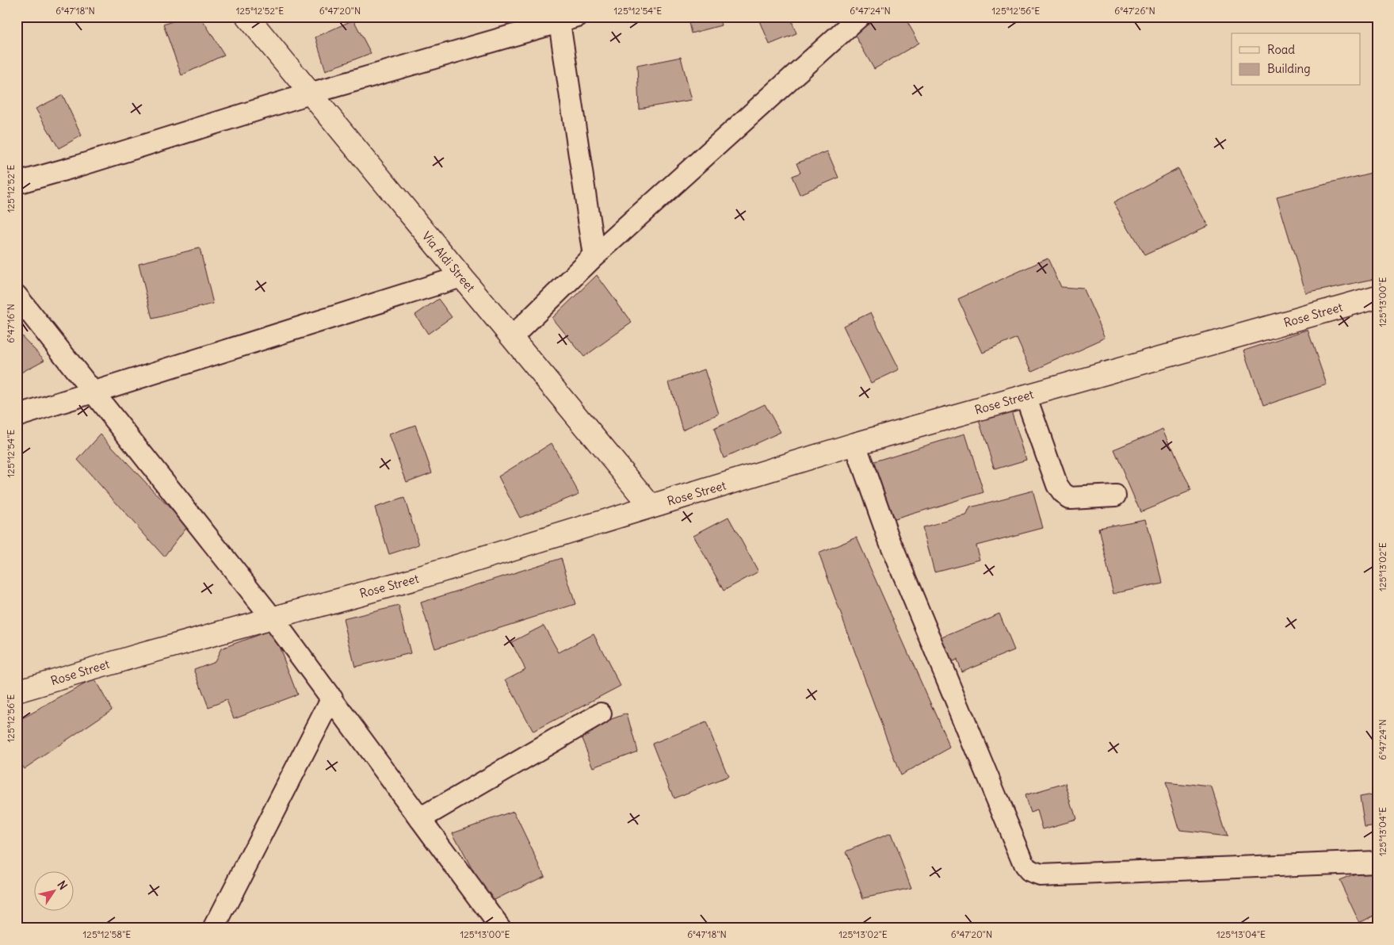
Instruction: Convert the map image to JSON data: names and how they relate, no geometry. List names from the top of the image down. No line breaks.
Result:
{"streets":{"street":["Via Aldi Street","Rose Street"]},"crossings":[["Via Aldi Street","Rose Street"]],"legend":["Road","Building"],"north":"top right","coordinates":["6°47'18\"N","125°12'52\"E","6°47'20\"N","125°12'54\"E","6°47'24\"N","125°12'56\"E","6°47'26\"N","125°13'00\"E","6°47'16\"N","125°13'02\"E","125°13'04\"E","125°12'58\"E"]}
